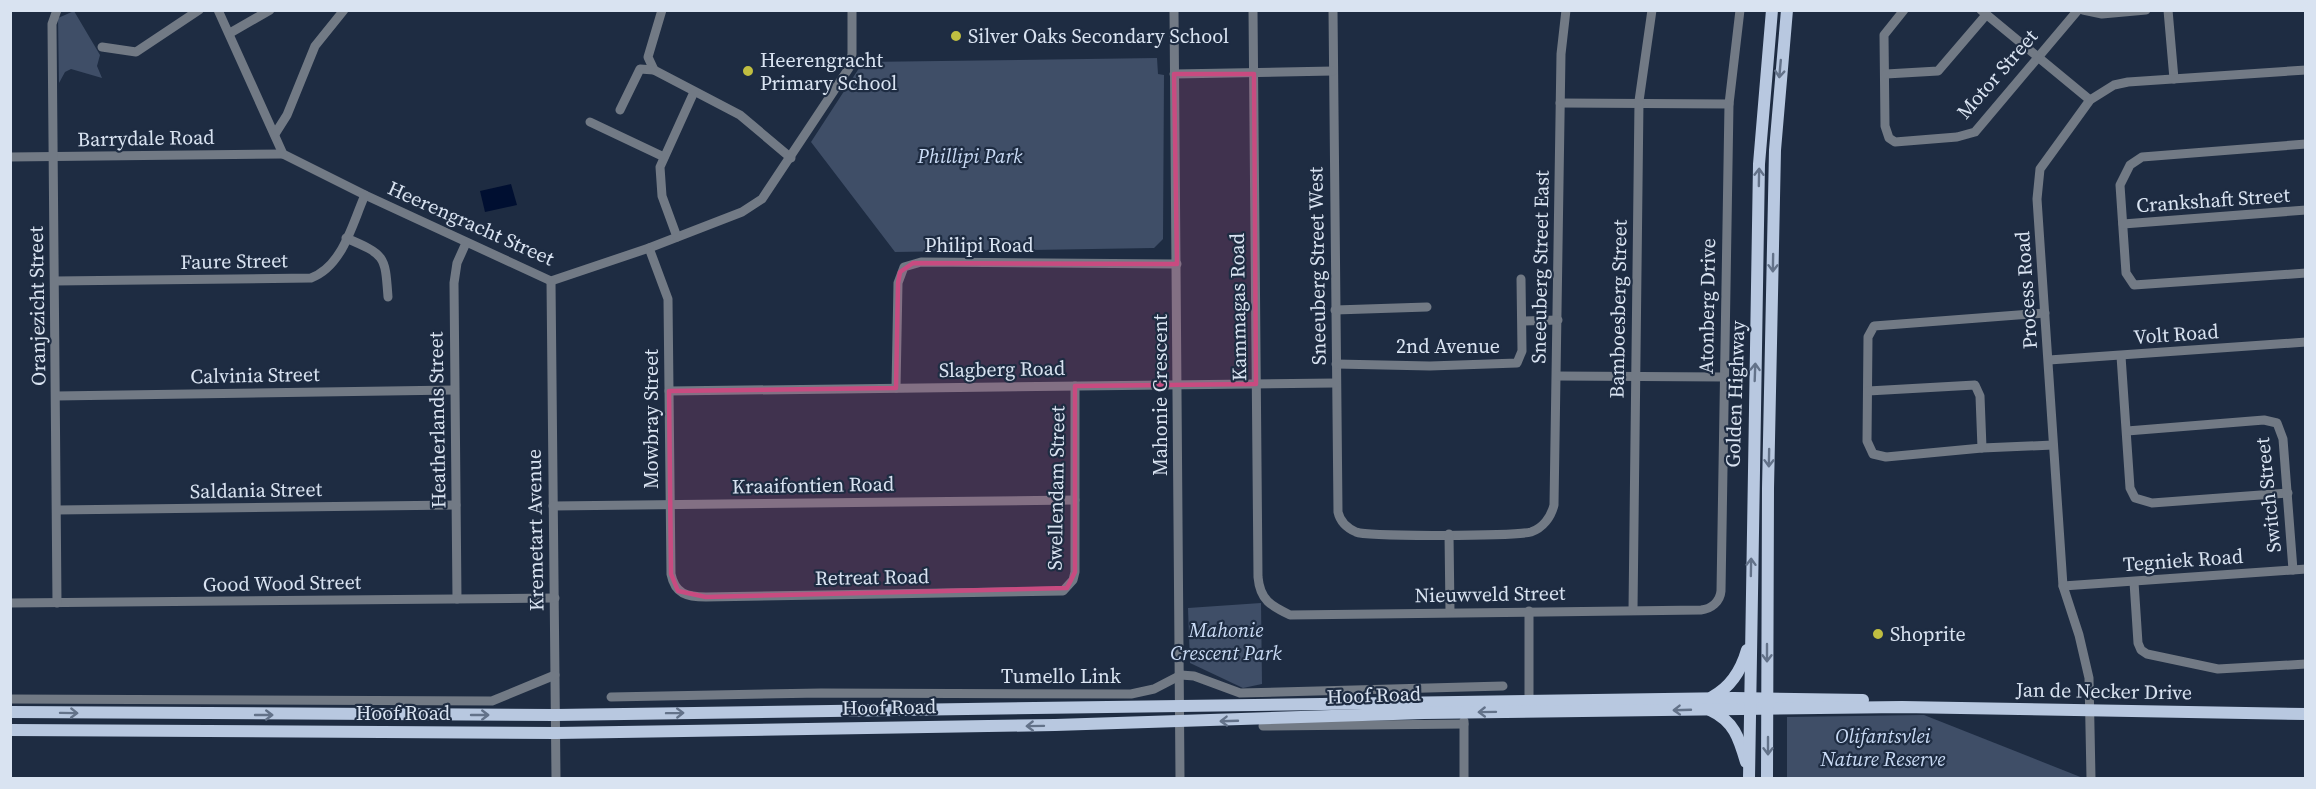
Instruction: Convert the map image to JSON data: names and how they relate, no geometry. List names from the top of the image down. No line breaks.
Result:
{"streets":{"main road":["Golden Highway","Jan de Necker Drive","Hoof Road"],"street":["Motor Street","Barrydale Road","Crankshaft Street","Heerengracht Street","Philipi Road","Faure Street","Sneeuberg Street West","Sneeuberg Street East","Process Road","Oranjezicht Street","Atonberg Drive","Kammagas Road","Bamboesberg Street","Volt Road","2nd Avenue","Slagberg Road","Calvinia Street","Mahonie Crescent","Mowbray Street","Heatherlands Street","Kraaifontien Road","Swellendam Street","Saldania Street","Switch Street","Kremetart Avenue","Tegniek Road","Retreat Road","Good Wood Street","Nieuwveld Street","Tumello Link"]},"crossings":[["Barrydale Road","Heerengracht Street"],["Barrydale Road","Oranjezicht Street"],["Heerengracht Street","Faure Street"],["Heerengracht Street","Mowbray Street"],["Heerengracht Street","Heatherlands Street"],["Heerengracht Street","Kremetart Avenue"],["Philipi Road","Slagberg Road"],["Philipi Road","Mahonie Crescent"],["Faure Street","Oranjezicht Street"],["Sneeuberg Street West","Sneeuberg Street East"],["Sneeuberg Street West","2nd Avenue"],["Sneeuberg Street West","Slagberg Road"],["Sneeuberg Street East","2nd Avenue"],["Process Road","Volt Road"],["Process Road","Tegniek Road"],["Process Road","Jan de Necker Drive"],["Oranjezicht Street","Calvinia Street"],["Oranjezicht Street","Saldania Street"],["Oranjezicht Street","Good Wood Street"],["Atonberg Drive","Nieuwveld Street"],["Kammagas Road","Slagberg Road"],["Kammagas Road","Nieuwveld Street"],["Bamboesberg Street","Nieuwveld Street"],["Slagberg Road","Mahonie Crescent"],["Slagberg Road","Mowbray Street"],["Slagberg Road","Swellendam Street"],["Calvinia Street","Heatherlands Street"],["Golden Highway","Jan de Necker Drive"],["Golden Highway","Hoof Road"],["Mahonie Crescent","Tumello Link"],["Mahonie Crescent","Hoof Road"],["Mowbray Street","Kraaifontien Road"],["Mowbray Street","Retreat Road"],["Heatherlands Street","Saldania Street"],["Heatherlands Street","Good Wood Street"],["Kraaifontien Road","Swellendam Street"],["Kraaifontien Road","Kremetart Avenue"],["Swellendam Street","Retreat Road"],["Switch Street","Tegniek Road"],["Kremetart Avenue","Good Wood Street"],["Kremetart Avenue","Hoof Road"],["Jan de Necker Drive","Hoof Road"]],"parks":["Phillipi Park","Mahonie Crescent Park","Olifantsvlei Nature Reserve"],"places":["Silver Oaks Secondary School","Heerengracht Primary School","Shoprite"]}
